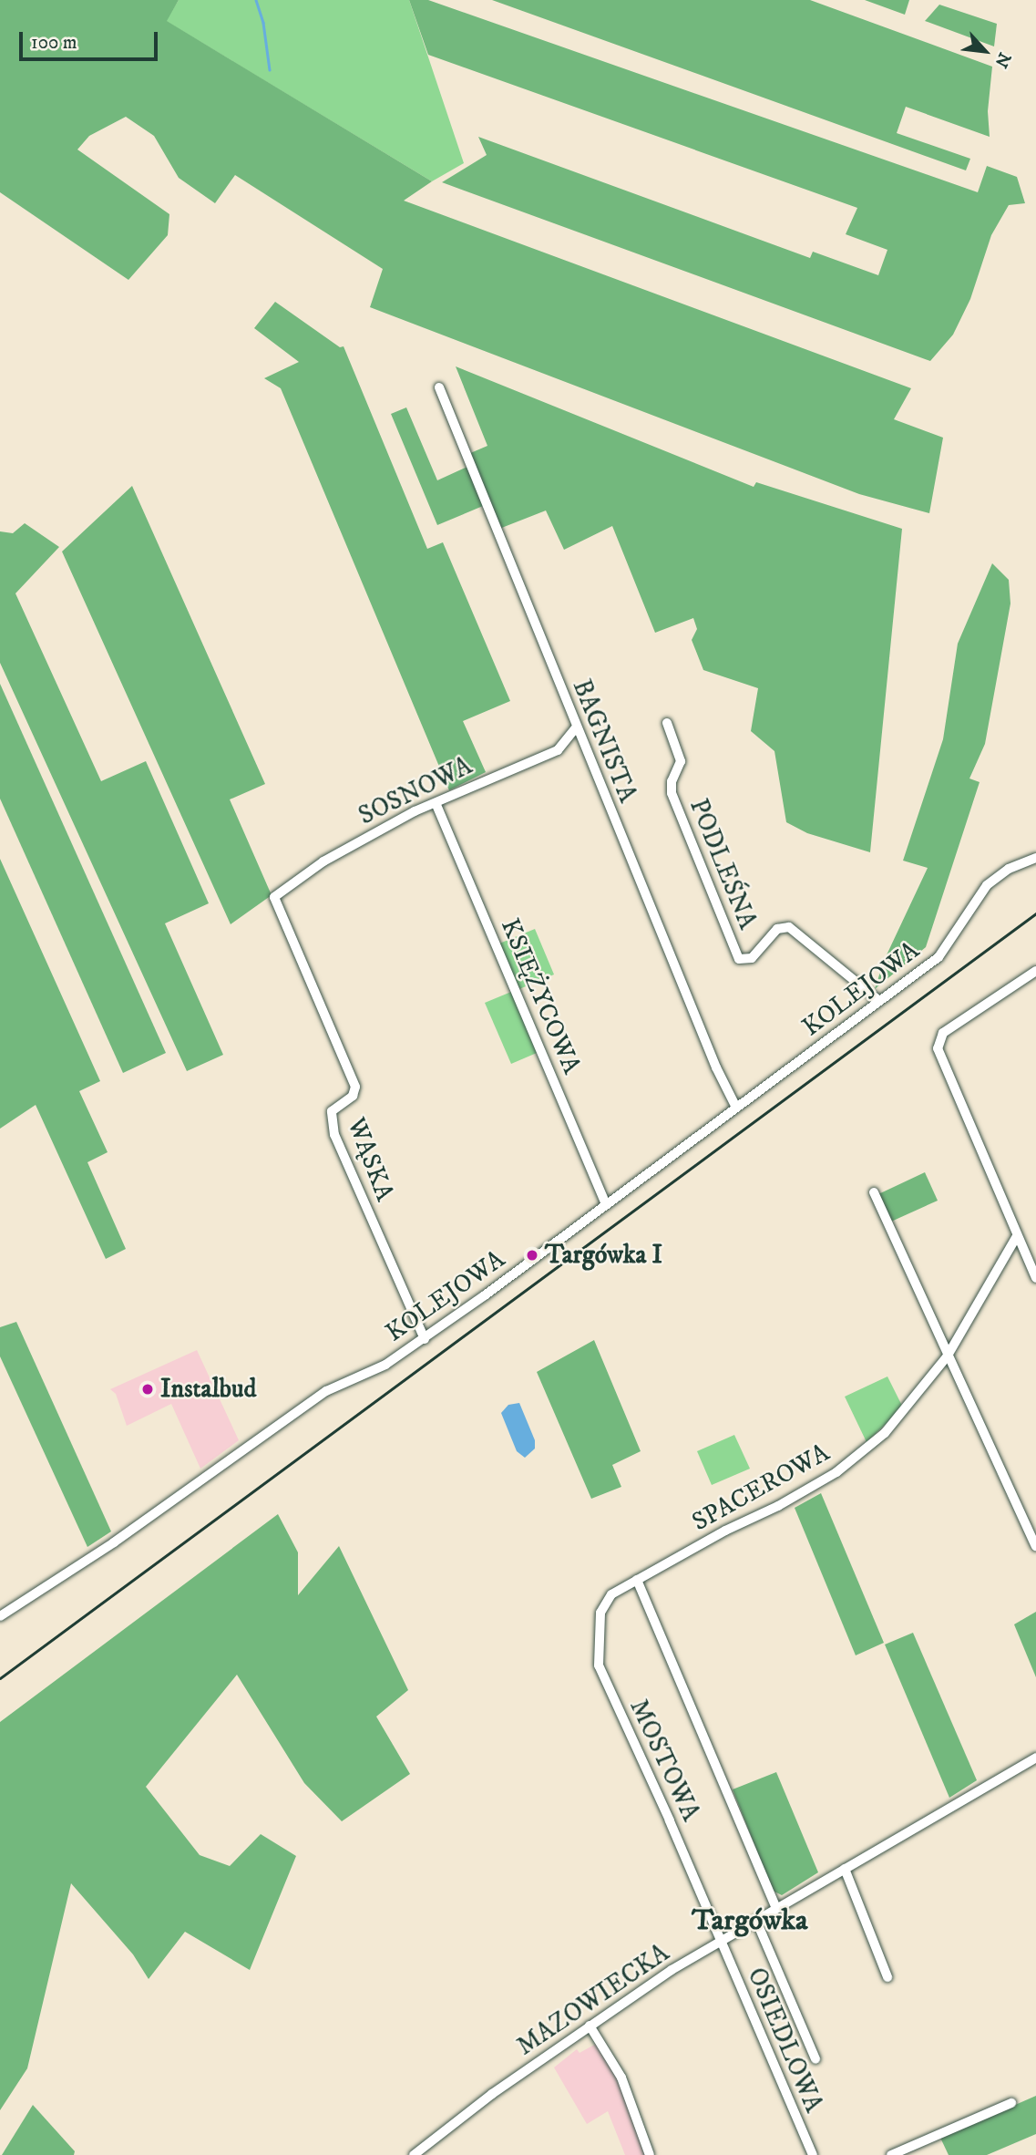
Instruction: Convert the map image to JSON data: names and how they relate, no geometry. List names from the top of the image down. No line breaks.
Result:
{"streets":{"street":["BAGNISTA","SOSNOWA","PODLEŚNA","KOLEJOWA","KSIĘŻYCOWA","WĄSKA","SPACEROWA","MOSTOWA","MAZOWIECKA","OSIEDLOWA"]},"crossings":[["BAGNISTA","SOSNOWA"],["BAGNISTA","KOLEJOWA"],["SOSNOWA","KSIĘŻYCOWA"],["SOSNOWA","WĄSKA"],["PODLEŚNA","KOLEJOWA"],["KOLEJOWA","KSIĘŻYCOWA"],["KOLEJOWA","WĄSKA"],["SPACEROWA","MOSTOWA"],["MOSTOWA","MAZOWIECKA"],["MOSTOWA","OSIEDLOWA"],["MAZOWIECKA","OSIEDLOWA"]],"districts":["Targówka"],"places":["Targówka I","Instalbud"],"scale_bar":"100 m","north":"bottom right"}
